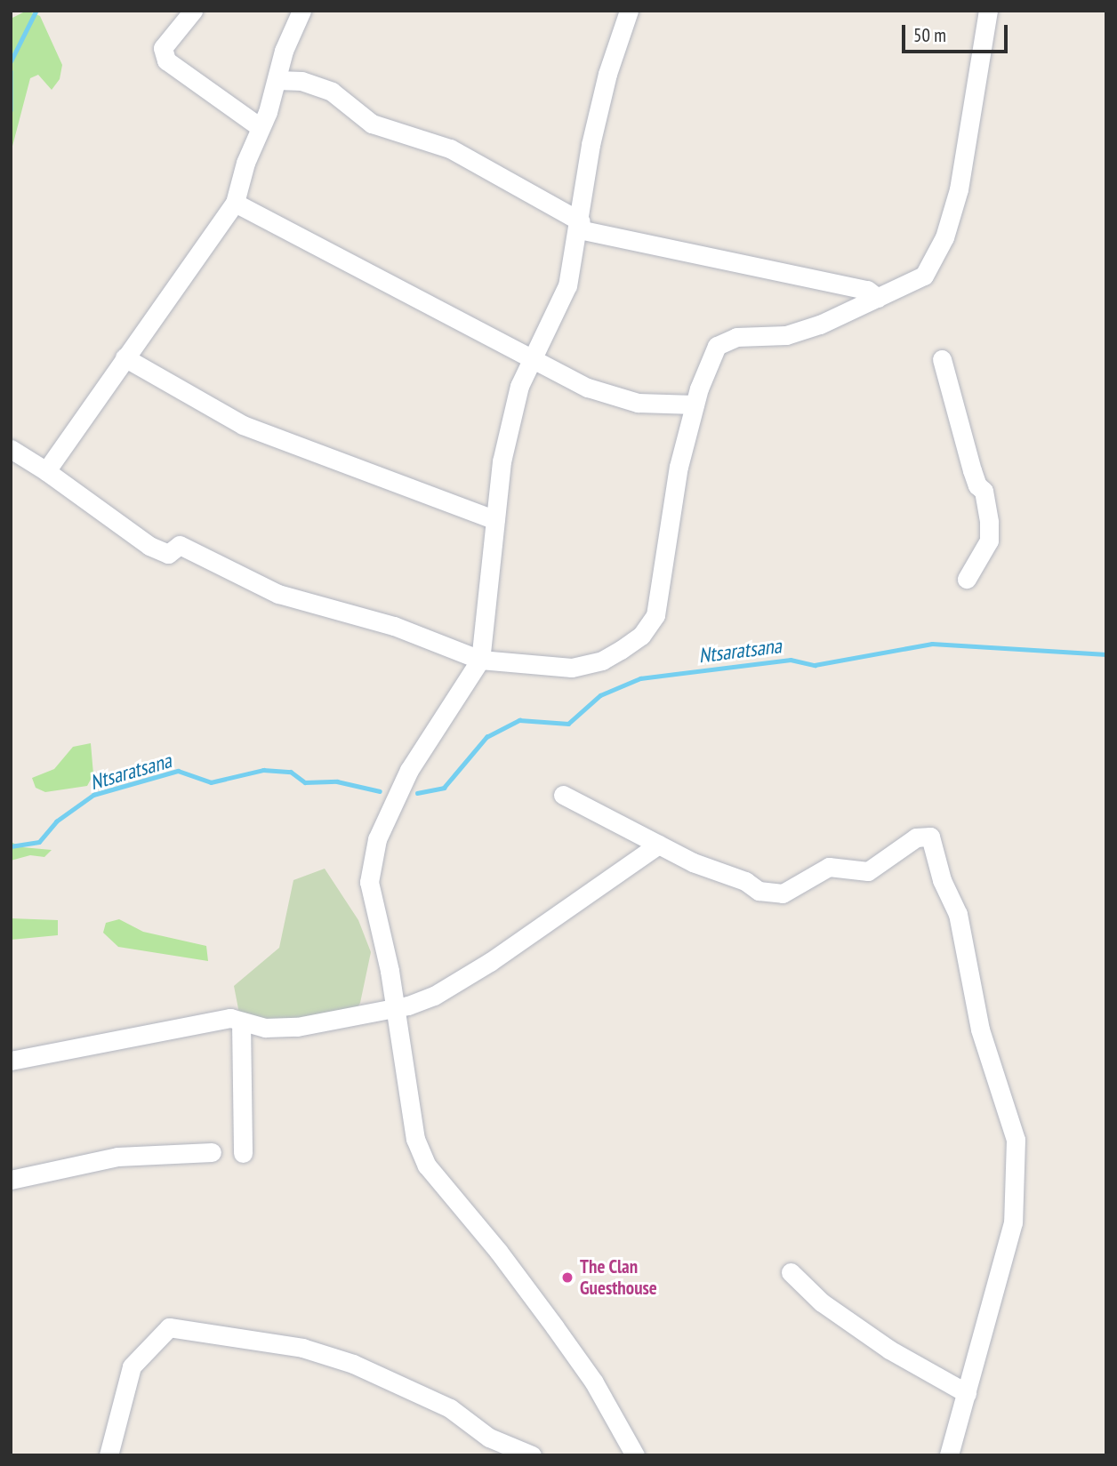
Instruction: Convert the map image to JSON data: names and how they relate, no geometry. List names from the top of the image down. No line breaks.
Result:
{"water":["Ntsaratsana"],"places":["The Clan Guesthouse"],"scale_bar":"50 m"}
